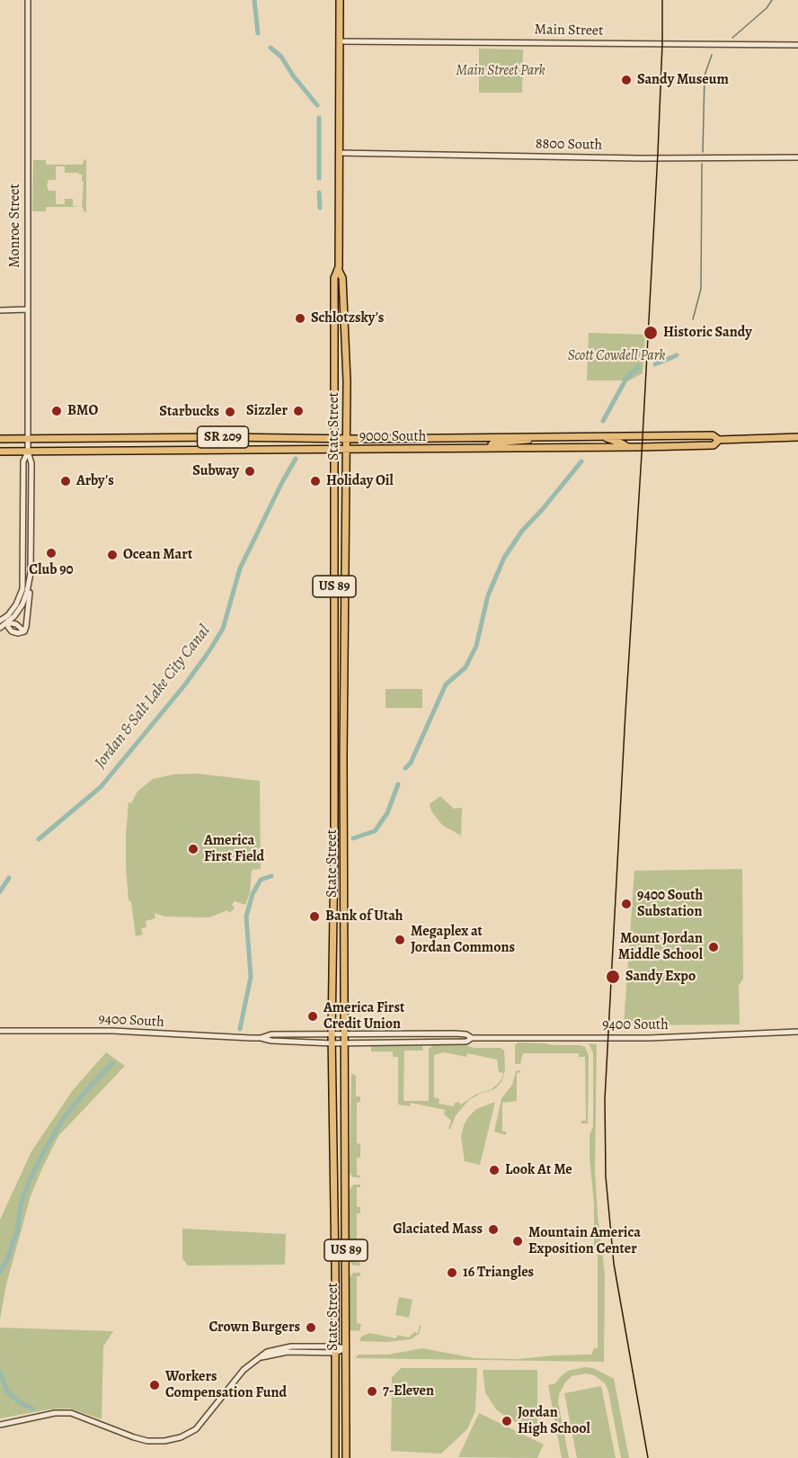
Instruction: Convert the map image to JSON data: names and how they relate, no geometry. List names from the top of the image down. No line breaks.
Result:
{"streets":{"main road":["State Street","SR 209","9000 South","US 89"],"street":["Main Street","8800 South","Monroe Street","9400 South"]},"crossings":[["Main Street","State Street"],["8800 South","State Street"],["Monroe Street","9000 South"],["State Street","9000 South"],["State Street","9400 South"]],"water":["Jordan & Salt Lake City Canal"],"parks":["Main Street Park","Scott Cowdell Park"],"places":["Sandy Museum","Schlotzsky's","Historic Sandy","BMO","Sizzler","Starbucks","Subway","Arby's","Holiday Oil","Club 90","Ocean Mart","America First Field","9400 South Substation","Bank of Utah","Megaplex at Jordan Commons","Mount Jordan Middle School","Sandy Expo","America First Credit Union","Look At Me","Glaciated Mass","Mountain America Exposition Center","16 Triangles","Crown Burgers","Workers Compensation Fund","7-Eleven","Jordan High School"]}
